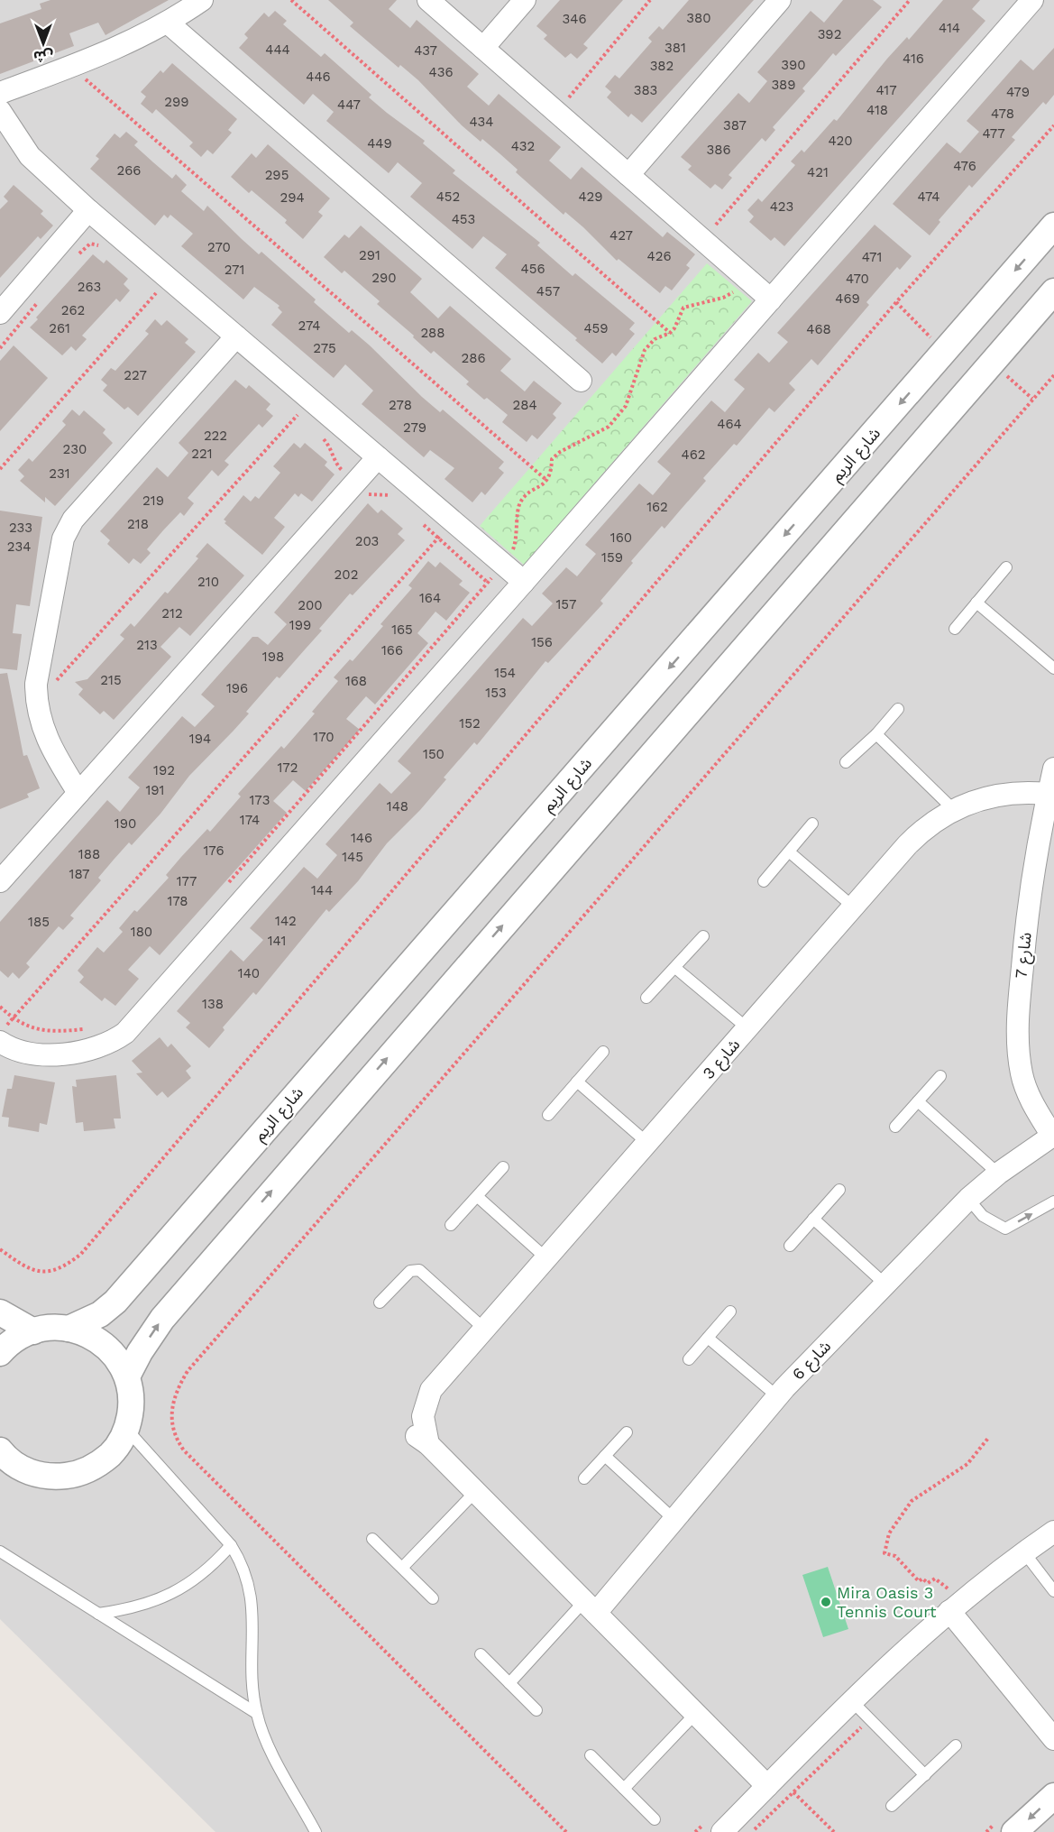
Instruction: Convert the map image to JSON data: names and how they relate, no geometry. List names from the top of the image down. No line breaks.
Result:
{"streets":{"street":["شارع الريم","شارع 7","شارع 3","شارع 6"]},"crossings":[["شارع 7","شارع 3"],["شارع 7","شارع 6"]],"places":["Mira Oasis 3 Tennis Court"],"house_numbers":["380","346","414","392","381","444","437","416","390","382","436","446","389","383","417","479","299","447","418","478","434","387","477","420","449","432","386","476","266","421","295","452","429","474","294","423","453","427","270","291","426","471","456","271","290","470","263","457","469","262","274","261","459","468","288","275","286","227","278","284","464","279","222","230","221","462","231","219","162","218","233","160","203","234","159","202","210","164","157","200","212","199","165","156","213","166","198","154","215","168","196","153","152","170","194","150","172","192","191","173","148","174","190","146","176","188","145","187","177","144","178","142","185","180","141","140","138"],"north":"bottom"}
